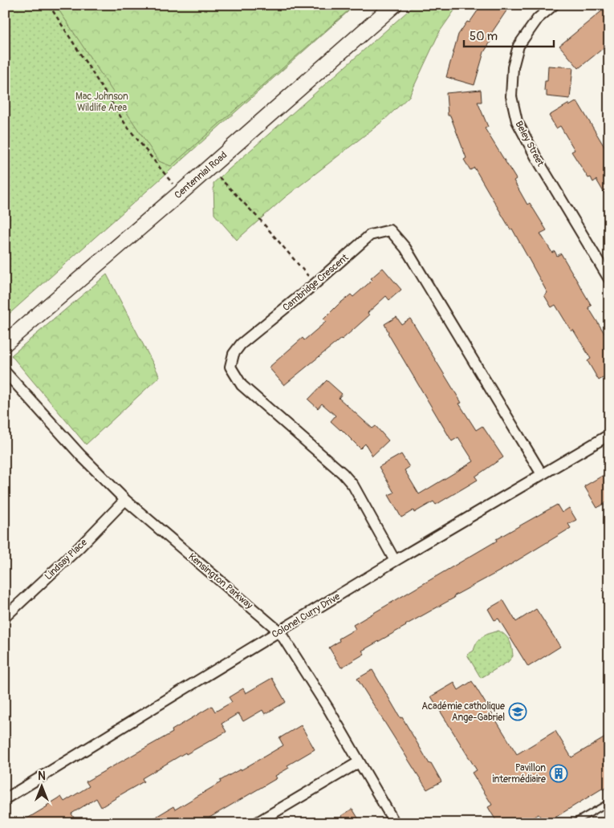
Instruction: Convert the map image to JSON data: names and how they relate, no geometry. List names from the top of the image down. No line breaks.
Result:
{"streets":{"main road":["Centennial Road"],"street":["Beley Street","Cambridge Crescent","Lindsay Place","Kensington Parkway","Colonel Curry Drive"]},"crossings":[["Cambridge Crescent","Colonel Curry Drive"],["Lindsay Place","Kensington Parkway"],["Kensington Parkway","Colonel Curry Drive"]],"parks":["Mac Johnson Wildlife Area"],"places":{"school or university":["Académie catholique Ange-Gabriel"],"building":["Pavillon intermédiaire"]},"scale_bar":"50 m","north":"top"}
